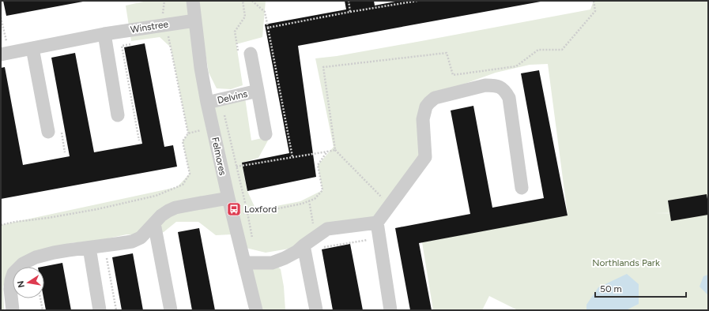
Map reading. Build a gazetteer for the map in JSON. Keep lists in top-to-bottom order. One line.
{"streets":{"street":["Winstree","Delvins","Felmores"]},"crossings":[["Winstree","Felmores"],["Delvins","Felmores"]],"parks":["Northlands Park"],"places":{"bus stop":["Loxford"]},"scale_bar":"50 m","north":"left"}
